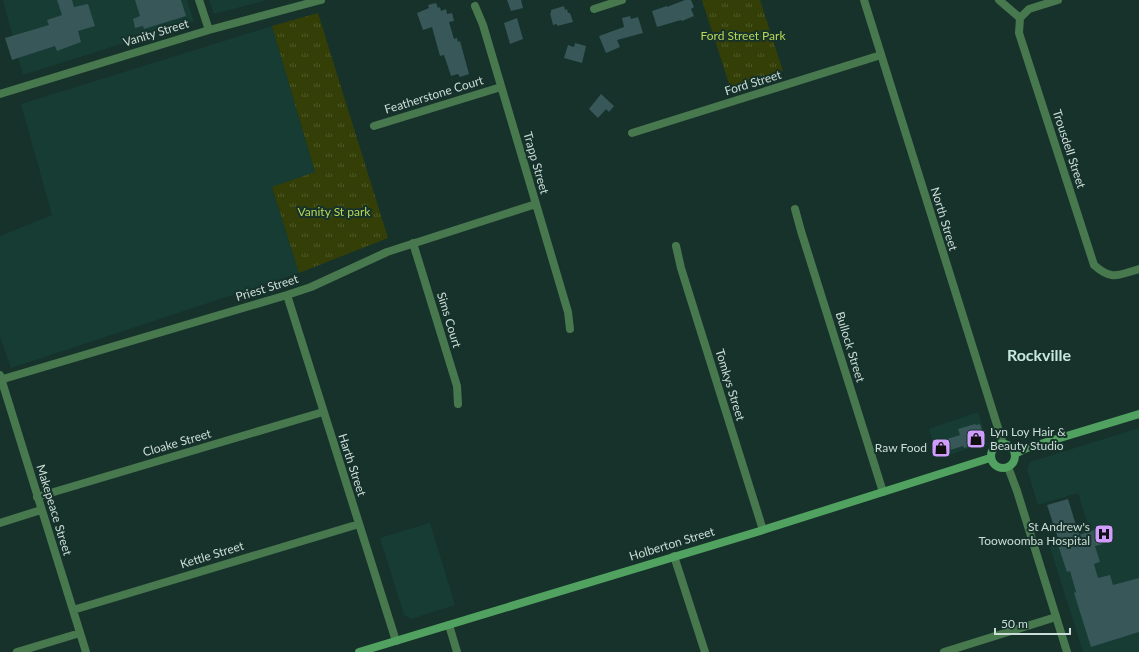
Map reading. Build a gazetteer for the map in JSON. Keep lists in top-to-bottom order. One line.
{"streets":{"main road":["Holberton Street"],"street":["Vanity Street","Ford Street","Featherstone Court","Trousdell Street","Trapp Street","North Street","Priest Street","Sims Court","Bullock Street","Tomkys Street","Cloake Street","Harth Street","Makepeace Street","Kettle Street"]},"crossings":[["Ford Street","North Street"],["Featherstone Court","Trapp Street"],["Trapp Street","Priest Street"],["North Street","Holberton Street"],["Priest Street","Sims Court"],["Priest Street","Harth Street"],["Priest Street","Makepeace Street"],["Bullock Street","Holberton Street"],["Tomkys Street","Holberton Street"],["Cloake Street","Harth Street"],["Cloake Street","Makepeace Street"],["Harth Street","Holberton Street"],["Harth Street","Kettle Street"],["Makepeace Street","Kettle Street"]],"districts":["Rockville"],"parks":["Ford Street Park","Vanity St park"],"places":{"shop":["Lyn Loy Hair & Beauty Studio","Raw Food"],"hospital":["St Andrew's Toowoomba Hospital"]},"scale_bar":"50 m"}
